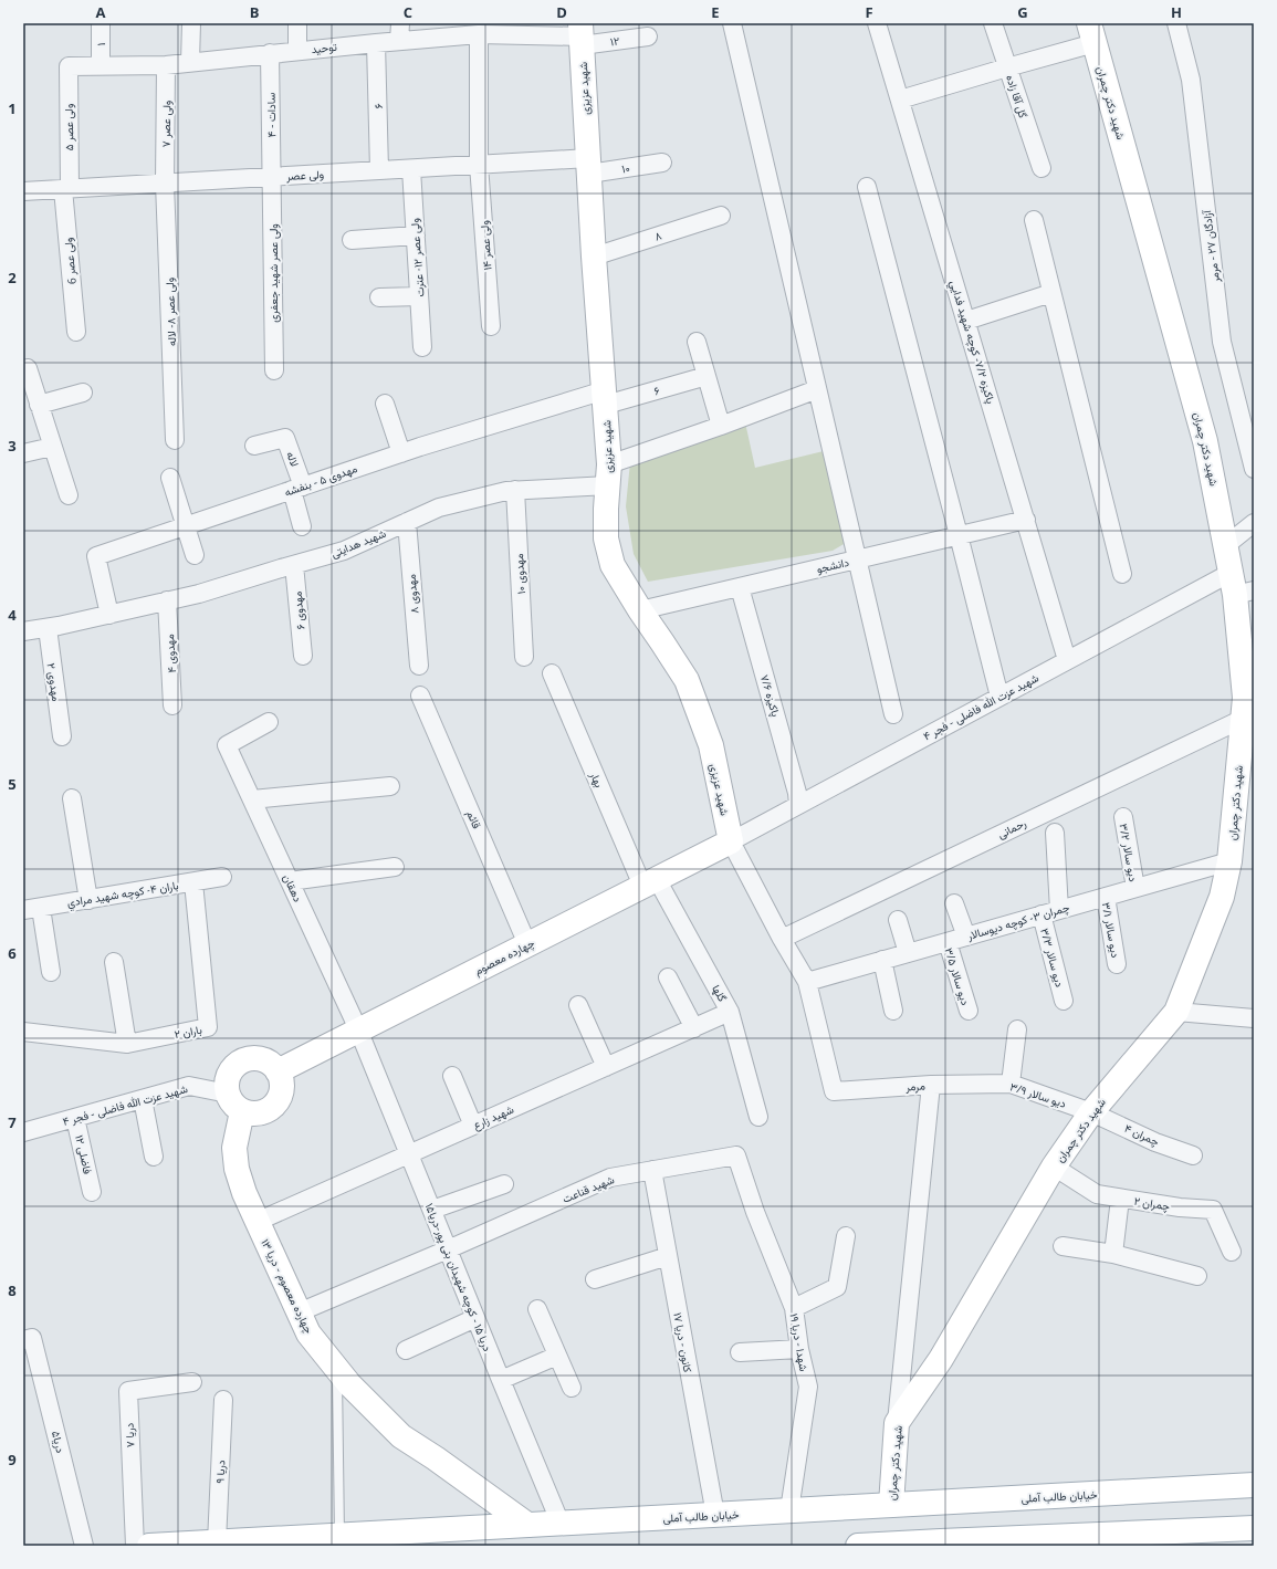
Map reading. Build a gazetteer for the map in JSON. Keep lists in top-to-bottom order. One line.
{"streets":{"street":["۱۲","۱","توحید","شهید عزیزی","گل آقا زاده","شهید دکتر چمران","۶","۴ - سادات","ولی عصر ۷","ولی عصر ۵","۱۰","ولی عصر","۸","ولی عصر ۱۴","آزادگان ۲۷ - مرمر","ولی عصر ۱۲- عترت","ولی عصر 6","ولی عصر شهید جعفری","ولی عصر ۸- لاله","پاکیزه ۷/۲- كوچه شهيد فدايي","لاله","مهدوی ۵ - بنفشه","شهید هدایتی","دانشجو","مهدوی ۱۰","مهدوی ۸","مهدوی ۶","مهدوی ۴","مهدوی ۲","پاکیزه ۷/۶","شهید عزت الله فاضلی - فجر ۴","بهار","قائم","رحمانی","دیو سالار ۳/۲","دهقان","باران ۴- كوچه شهيد مرادي","چمران ۳- كوچه ديوسالار","دیو سالار ۳/۱","چهارده معصوم","دیو سالار ۳/۳","دیو سالار ۳/۵","گلها","باران ۲","مرمر","دیو سالار ۳/۹","شهید زارع","چمران ۴","فاضلی ۱۲","شهید قناعت","چمران ۲","دریا ۱۵ - كوچه شهيدان بنی پور-دريا۱۵","چهارده معصوم - دریا ۱۳","کانون - دریا ۱۷","شهدا - دریا ۱۹","دریا ۷","دریا۵","دریا ۹","خیابان طالب آملی"]},"crossings":[["۱۲","توحید"],["۱۲","شهید عزیزی"],["۱","توحید"],["توحید","شهید عزیزی"],["توحید","۶"],["توحید","۴ - سادات"],["توحید","ولی عصر ۷"],["توحید","ولی عصر ۵"],["شهید عزیزی","۶"],["شهید عزیزی","۱۰"],["شهید عزیزی","ولی عصر"],["شهید عزیزی","۸"],["شهید عزیزی","مهدوی ۵ - بنفشه"],["شهید عزیزی","شهید هدایتی"],["شهید عزیزی","دانشجو"],["شهید عزیزی","شهید عزت الله فاضلی - فجر ۴"],["شهید عزیزی","چهارده معصوم"],["شهید عزیزی","مرمر"],["شهید دکتر چمران","شهید عزت الله فاضلی - فجر ۴"],["شهید دکتر چمران","رحمانی"],["شهید دکتر چمران","چمران ۳- كوچه ديوسالار"],["شهید دکتر چمران","مرمر"],["شهید دکتر چمران","دیو سالار ۳/۹"],["شهید دکتر چمران","چمران ۴"],["شهید دکتر چمران","چمران ۲"],["شهید دکتر چمران","خیابان طالب آملی"],["۶","ولی عصر"],["۶","مهدوی ۵ - بنفشه"],["۴ - سادات","ولی عصر"],["۴ - سادات","ولی عصر شهید جعفری"],["ولی عصر ۷","ولی عصر"],["ولی عصر ۷","ولی عصر ۸- لاله"],["ولی عصر ۵","ولی عصر"],["ولی عصر ۵","ولی عصر 6"],["۱۰","ولی عصر"],["ولی عصر","ولی عصر ۱۴"],["ولی عصر","ولی عصر ۱۲- عترت"],["ولی عصر","ولی عصر 6"],["ولی عصر","ولی عصر شهید جعفری"],["ولی عصر","ولی عصر ۸- لاله"],["پاکیزه ۷/۲- كوچه شهيد فدايي","دانشجو"],["پاکیزه ۷/۲- كوچه شهيد فدايي","شهید عزت الله فاضلی - فجر ۴"],["لاله","مهدوی ۵ - بنفشه"],["مهدوی ۵ - بنفشه","شهید هدایتی"],["شهید هدایتی","مهدوی ۱۰"],["شهید هدایتی","مهدوی ۸"],["شهید هدایتی","مهدوی ۶"],["شهید هدایتی","مهدوی ۴"],["شهید هدایتی","مهدوی ۲"],["دانشجو","پاکیزه ۷/۶"],["پاکیزه ۷/۶","شهید عزت الله فاضلی - فجر ۴"],["شهید عزت الله فاضلی - فجر ۴","چهارده معصوم"],["شهید عزت الله فاضلی - فجر ۴","مرمر"],["شهید عزت الله فاضلی - فجر ۴","فاضلی ۱۲"],["شهید عزت الله فاضلی - فجر ۴","چهارده معصوم - دریا ۱۳"],["بهار","چهارده معصوم"],["بهار","گلها"],["قائم","چهارده معصوم"],["رحمانی","مرمر"],["دیو سالار ۳/۲","چمران ۳- كوچه ديوسالار"],["دهقان","چهارده معصوم"],["دهقان","دریا ۱۵ - كوچه شهيدان بنی پور-دريا۱۵"],["باران ۴- كوچه شهيد مرادي","باران ۲"],["چمران ۳- كوچه ديوسالار","دیو سالار ۳/۱"],["چمران ۳- كوچه ديوسالار","دیو سالار ۳/۳"],["چمران ۳- كوچه ديوسالار","دیو سالار ۳/۵"],["چمران ۳- كوچه ديوسالار","مرمر"],["چهارده معصوم","گلها"],["چهارده معصوم","مرمر"],["چهارده معصوم","دریا ۱۵ - كوچه شهيدان بنی پور-دريا۱۵"],["چهارده معصوم","چهارده معصوم - دریا ۱۳"],["گلها","شهید زارع"],["مرمر","دیو سالار ۳/۹"],["دیو سالار ۳/۹","چمران ۴"],["شهید زارع","دریا ۱۵ - كوچه شهيدان بنی پور-دريا۱۵"],["شهید زارع","چهارده معصوم - دریا ۱۳"],["شهید قناعت","دریا ۱۵ - كوچه شهيدان بنی پور-دريا۱۵"],["شهید قناعت","چهارده معصوم - دریا ۱۳"],["شهید قناعت","کانون - دریا ۱۷"],["شهید قناعت","شهدا - دریا ۱۹"],["دریا ۱۵ - كوچه شهيدان بنی پور-دريا۱۵","خیابان طالب آملی"],["چهارده معصوم - دریا ۱۳","خیابان طالب آملی"],["کانون - دریا ۱۷","خیابان طالب آملی"],["شهدا - دریا ۱۹","خیابان طالب آملی"],["دریا ۹","خیابان طالب آملی"]],"grid":{"columns":["A","B","C","D","E","F","G","H"],"rows":["1","2","3","4","5","6","7","8","9"]}}
